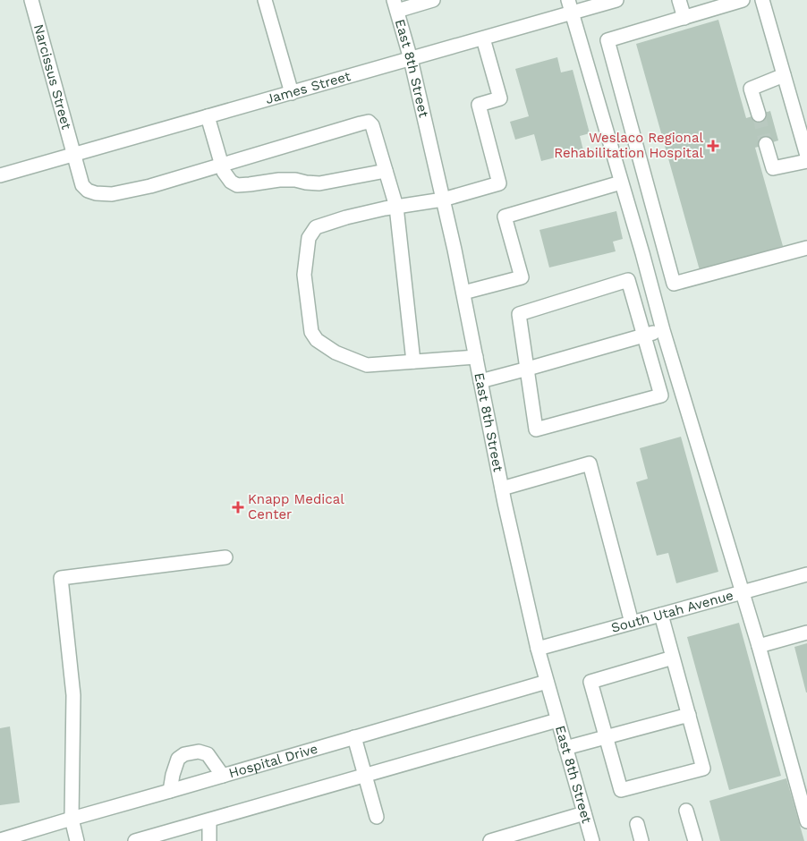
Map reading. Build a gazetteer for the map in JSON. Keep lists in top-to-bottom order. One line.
{"streets":{"street":["East 8th Street","Narcissus Street","James Street","South Utah Avenue","Hospital Drive"]},"crossings":[["East 8th Street","James Street"],["East 8th Street","South Utah Avenue"],["East 8th Street","Hospital Drive"],["Narcissus Street","James Street"]],"places":{"health":["Weslaco Regional Rehabilitation Hospital","Knapp Medical Center"]}}
